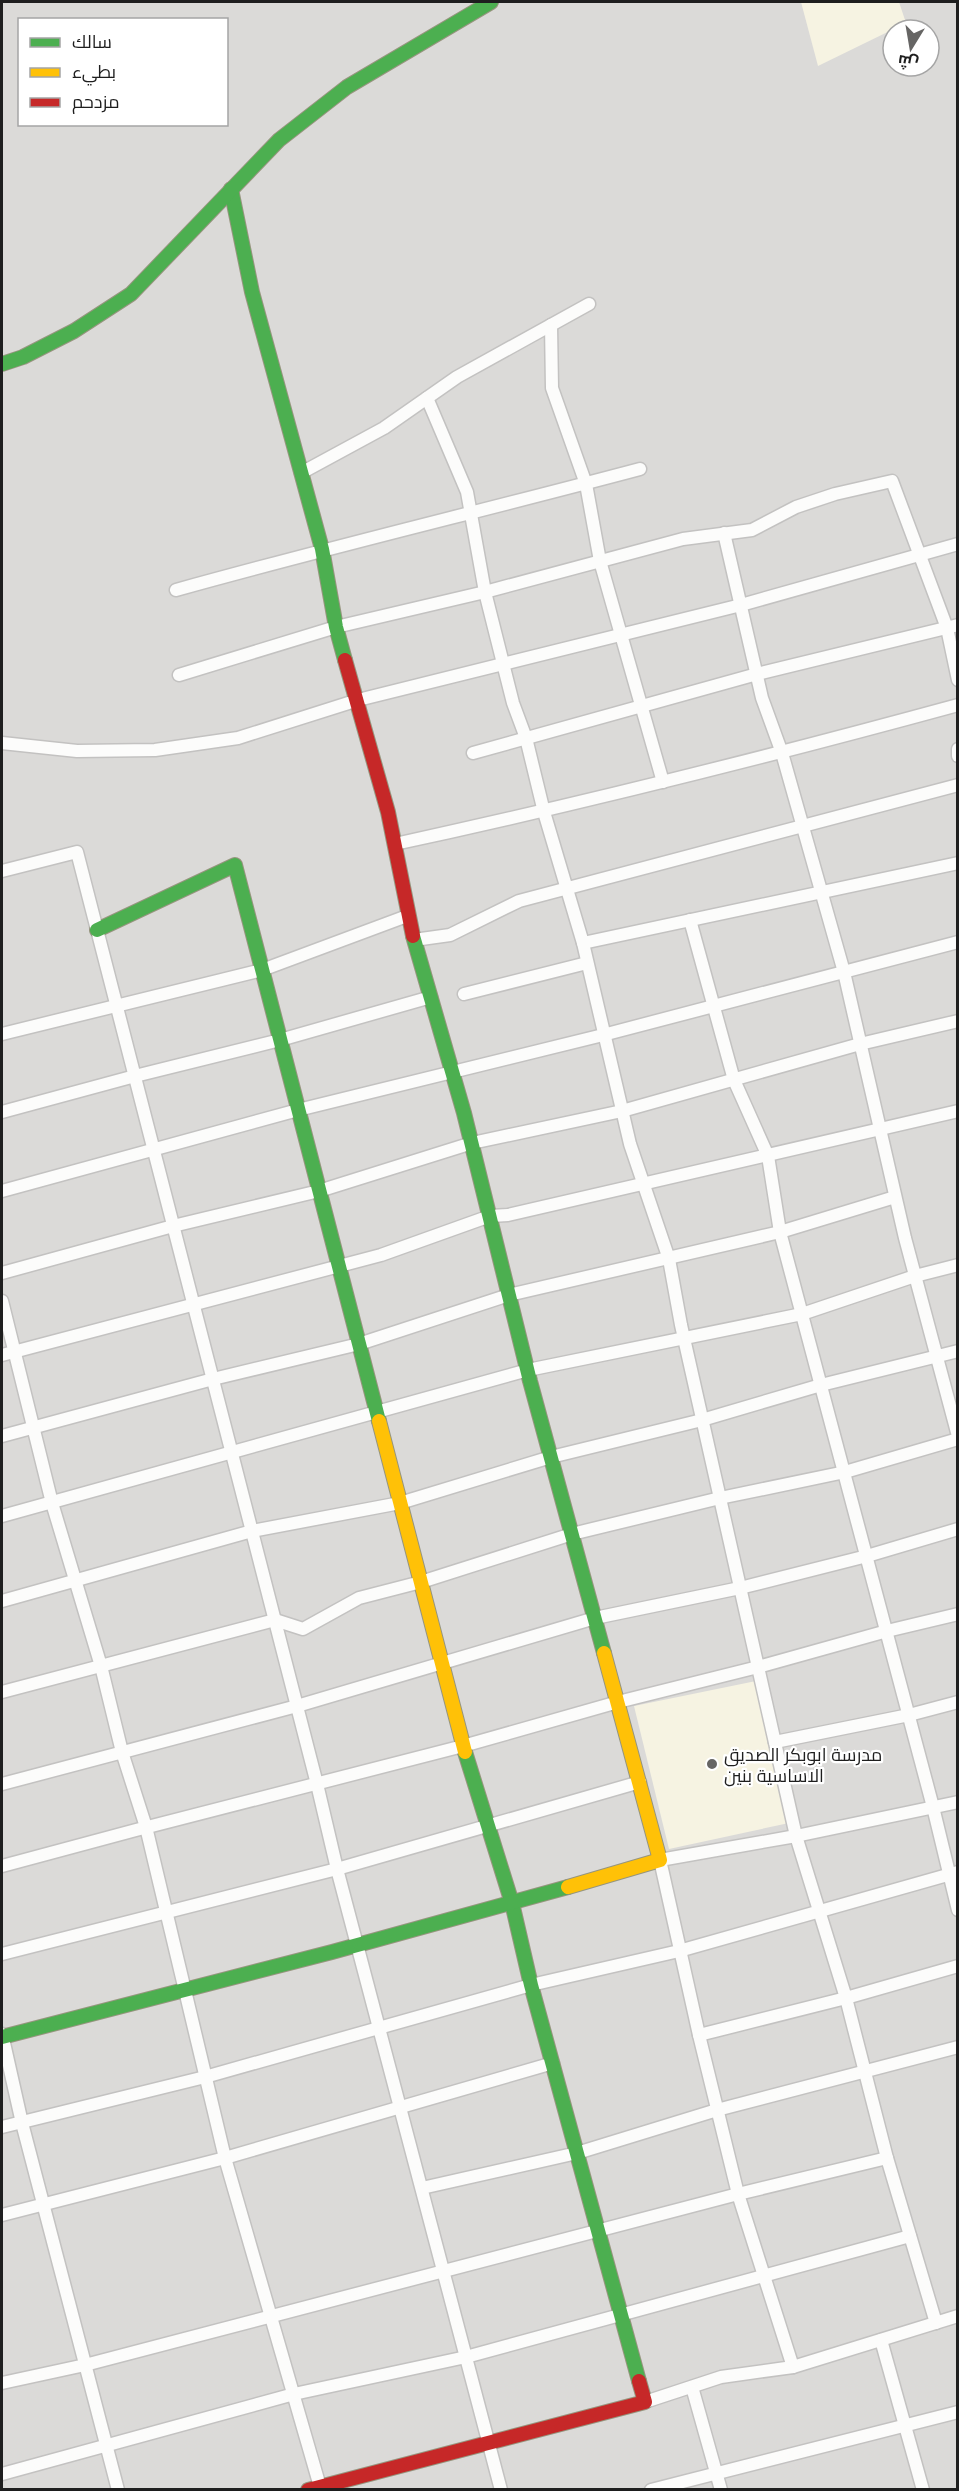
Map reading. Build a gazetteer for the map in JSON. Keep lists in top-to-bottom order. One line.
{"places":["مدرسة ابوبكر الصديق الاساسية بنين"],"legend":["سالك","بطيء","مزدحم"],"north":"bottom"}
